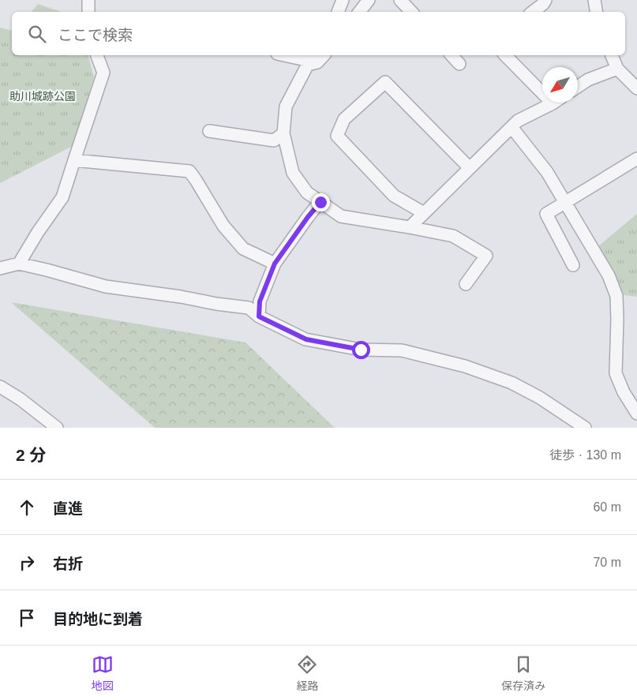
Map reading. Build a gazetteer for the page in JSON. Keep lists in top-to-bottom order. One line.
{"parks":["助川城跡公園"],"north":"bottom left","page":{"search":"ここで検索","heading":["2 分","徒歩 · 130 m"],"list":[["直進","60 m"],["右折","70 m"],"目的地に到着"],"nav":["地図","経路","保存済み"]}}
